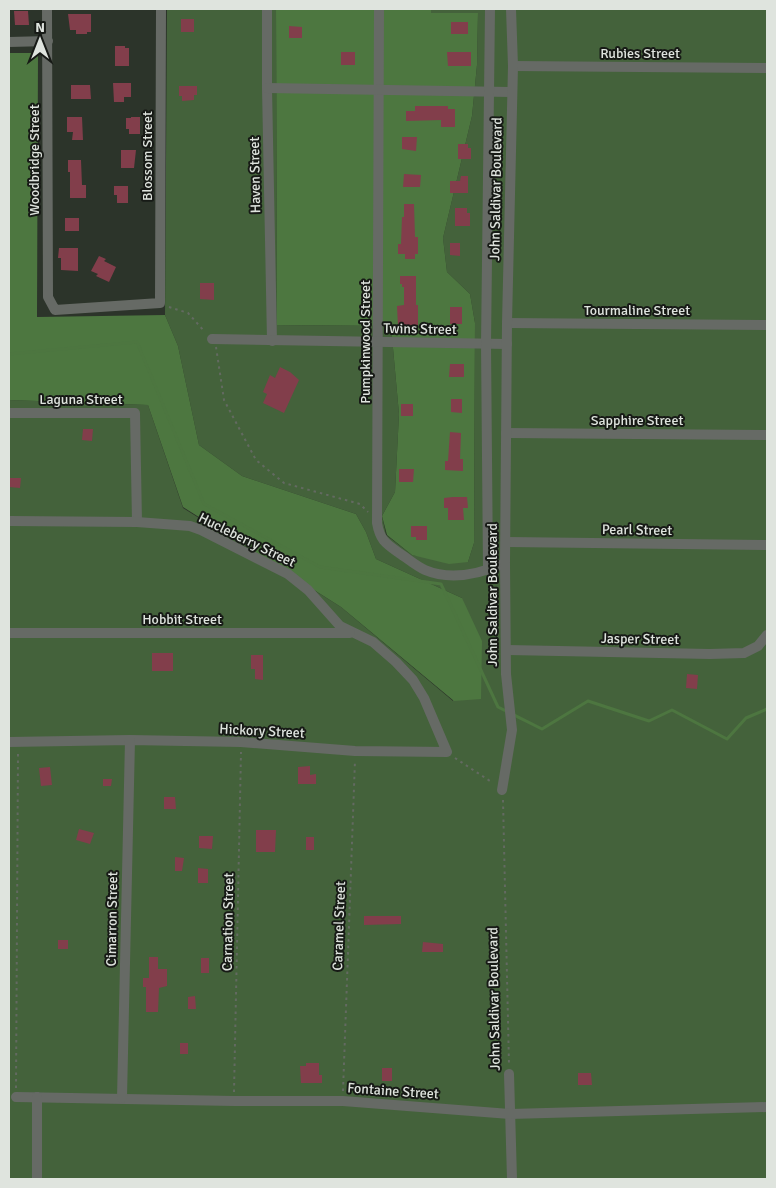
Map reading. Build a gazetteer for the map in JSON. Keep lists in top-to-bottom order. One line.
{"streets":{"street":["Rubies Street","Blossom Street","Woodbridge Street","Haven Street","John Saldivar Boulevard","Tourmaline Street","Twins Street","Pumpkinwood Street","Laguna Street","Sapphire Street","Pearl Street","Hucleberry Street","Hobbit Street","Jasper Street","Hickory Street","Cimarron Street","Fontaine Street"],"path":["Carnation Street","Caramel Street"]},"crossings":[["Rubies Street","John Saldivar Boulevard"],["Blossom Street","Woodbridge Street"],["Haven Street","Twins Street"],["John Saldivar Boulevard","Tourmaline Street"],["John Saldivar Boulevard","Twins Street"],["John Saldivar Boulevard","Pumpkinwood Street"],["John Saldivar Boulevard","Sapphire Street"],["John Saldivar Boulevard","Pearl Street"],["John Saldivar Boulevard","Jasper Street"],["John Saldivar Boulevard","Fontaine Street"],["Twins Street","Pumpkinwood Street"],["Laguna Street","Hucleberry Street"],["Hucleberry Street","Hobbit Street"],["Hucleberry Street","Hickory Street"],["Hickory Street","Cimarron Street"],["Hickory Street","Carnation Street"],["Hickory Street","Caramel Street"],["Cimarron Street","Fontaine Street"],["Carnation Street","Fontaine Street"],["Caramel Street","Fontaine Street"]],"north":"top"}
